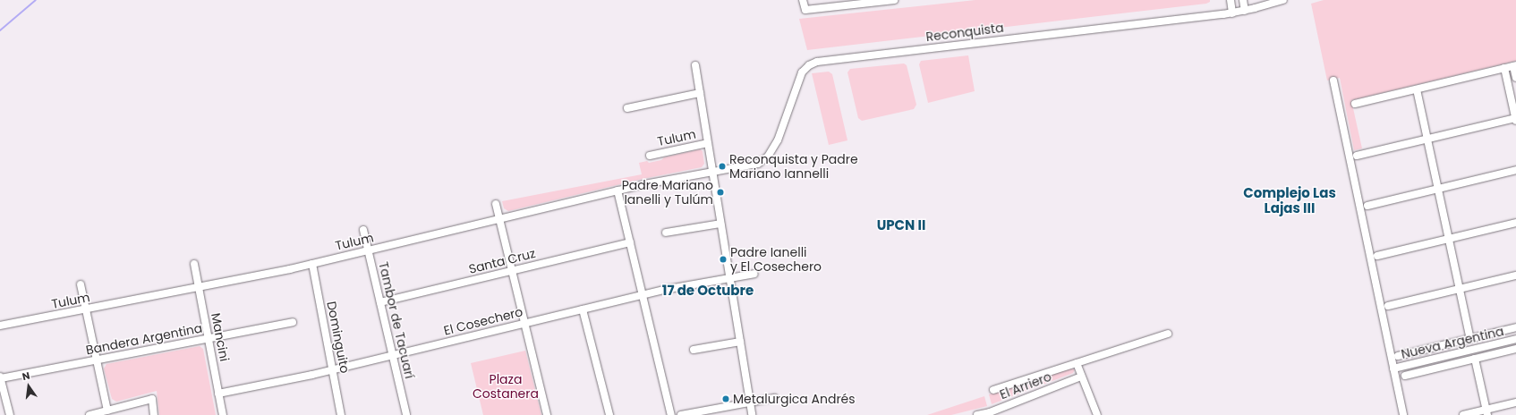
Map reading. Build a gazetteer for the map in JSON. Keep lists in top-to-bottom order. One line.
{"streets":{"street":["Reconquista","Tulum","Santa Cruz","Tambor de Tacuarí","El Cosechero","Mancini","Dominguito","Bandera Argentina","Nueva Argentina","El Arriero"]},"crossings":[["Reconquista","Tulum"],["Tulum","Tambor de Tacuarí"],["Tulum","Mancini"],["Tulum","Dominguito"],["Santa Cruz","Tambor de Tacuarí"],["Tambor de Tacuarí","El Cosechero"],["El Cosechero","Mancini"],["El Cosechero","Dominguito"],["Mancini","Bandera Argentina"]],"districts":["Complejo Las Lajas III","UPCN II","17 de Octubre"],"parks":["Plaza Costanera"],"places":["Reconquista y Padre Mariano Iannelli","Padre Mariano Ianelli y Tulúm","Padre Ianelli y El Cosechero","Metalurgica Andrés"],"north":"top"}
